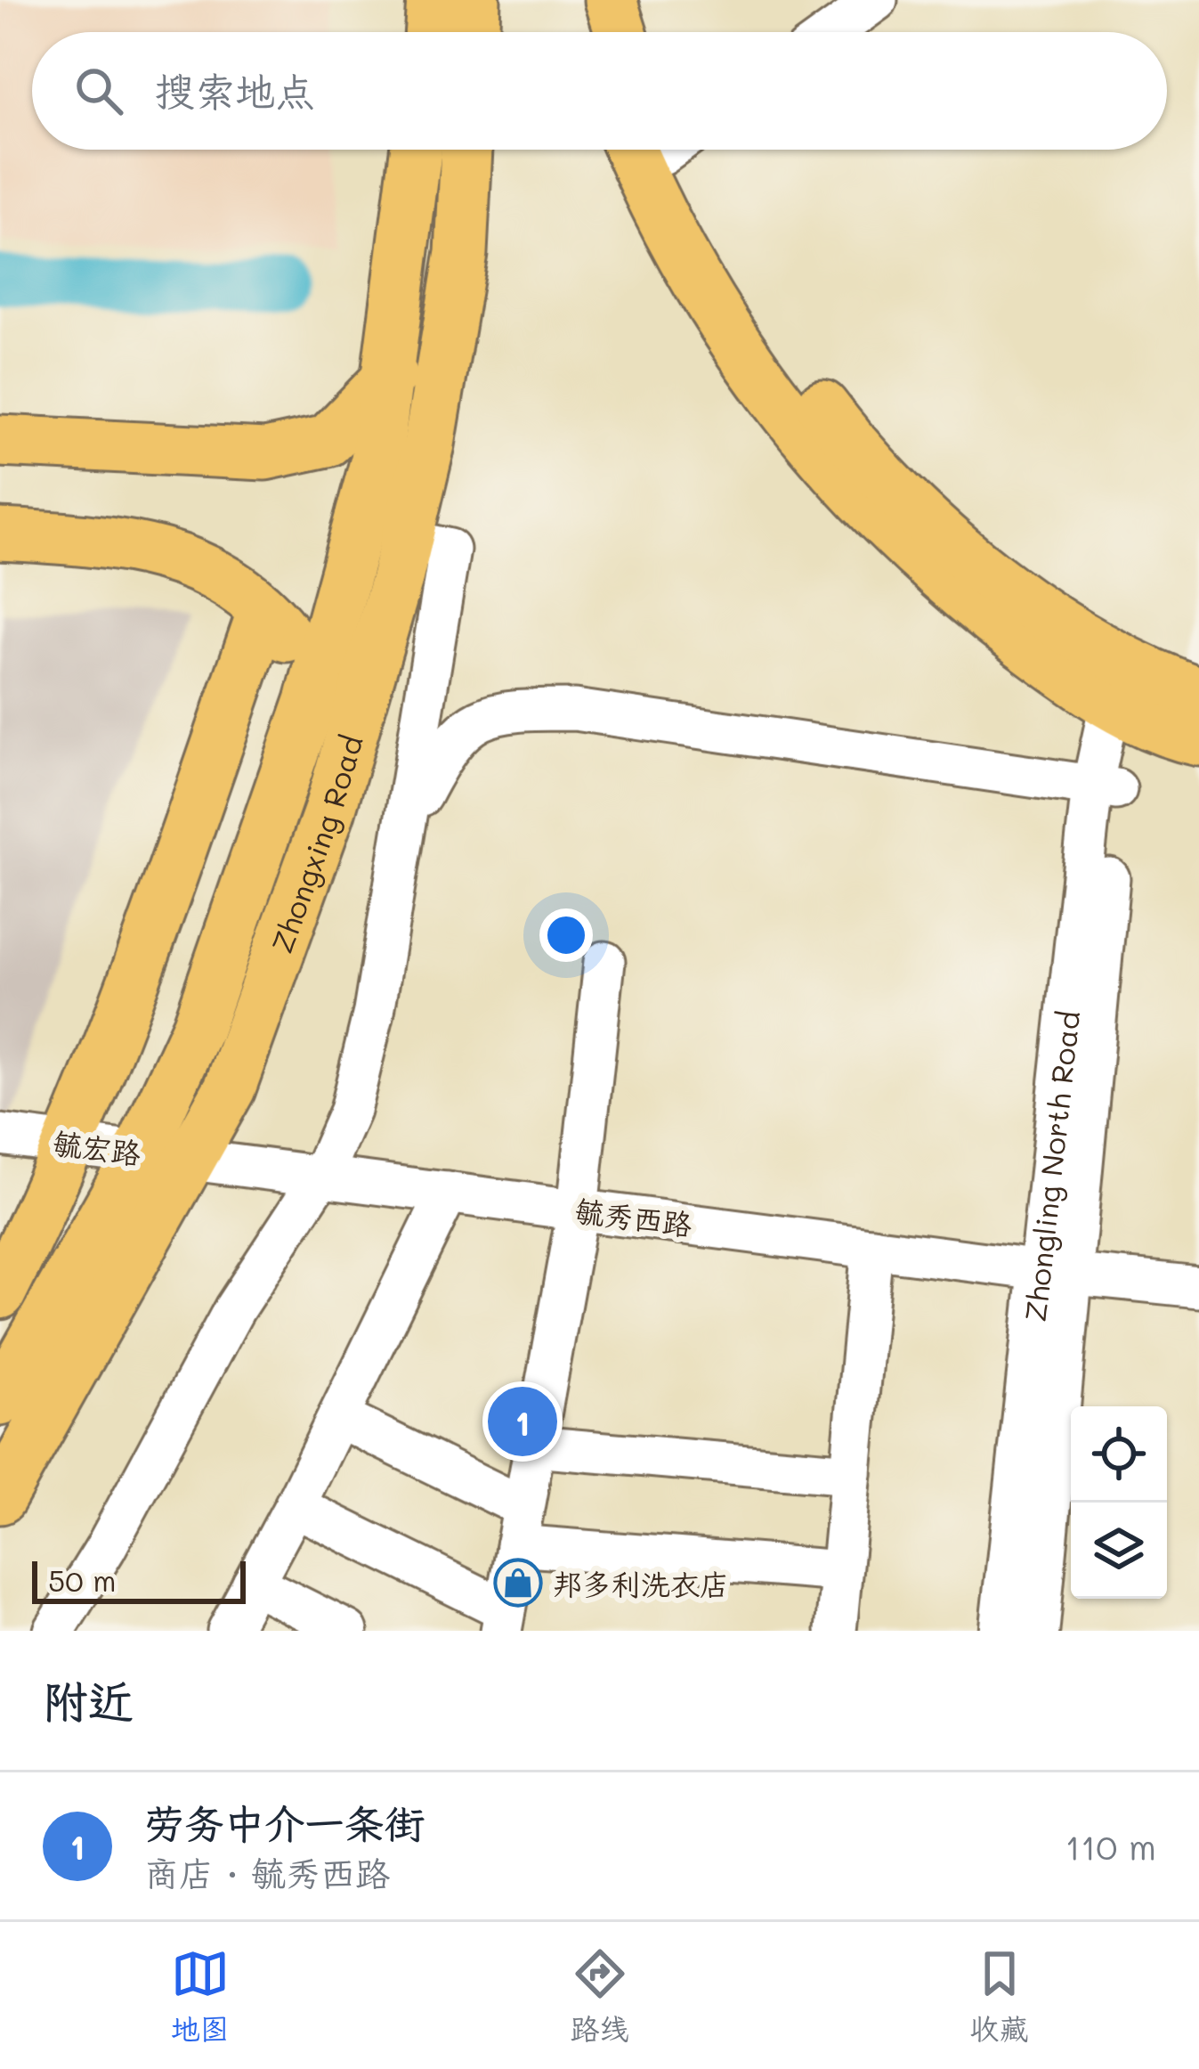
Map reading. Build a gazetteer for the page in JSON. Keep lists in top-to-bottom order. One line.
{"streets":{"main road":["Zhongxing Road"],"street":["毓宏路","Zhongling North Road","毓秀西路"]},"crossings":[["Zhongxing Road","毓宏路"],["Zhongxing Road","毓秀西路"],["毓宏路","毓秀西路"],["Zhongling North Road","毓秀西路"]],"places":{"shop":["邦多利洗衣店"]},"scale_bar":"50 m","page":{"search":"搜索地点","pins":"1","scale":"50 m","heading":"附近","list":[{"mark":"1","name":"劳务中介一条街","note":"商店 · 毓秀西路","value":"110 m"}],"nav":["地图","路线","收藏"]}}
